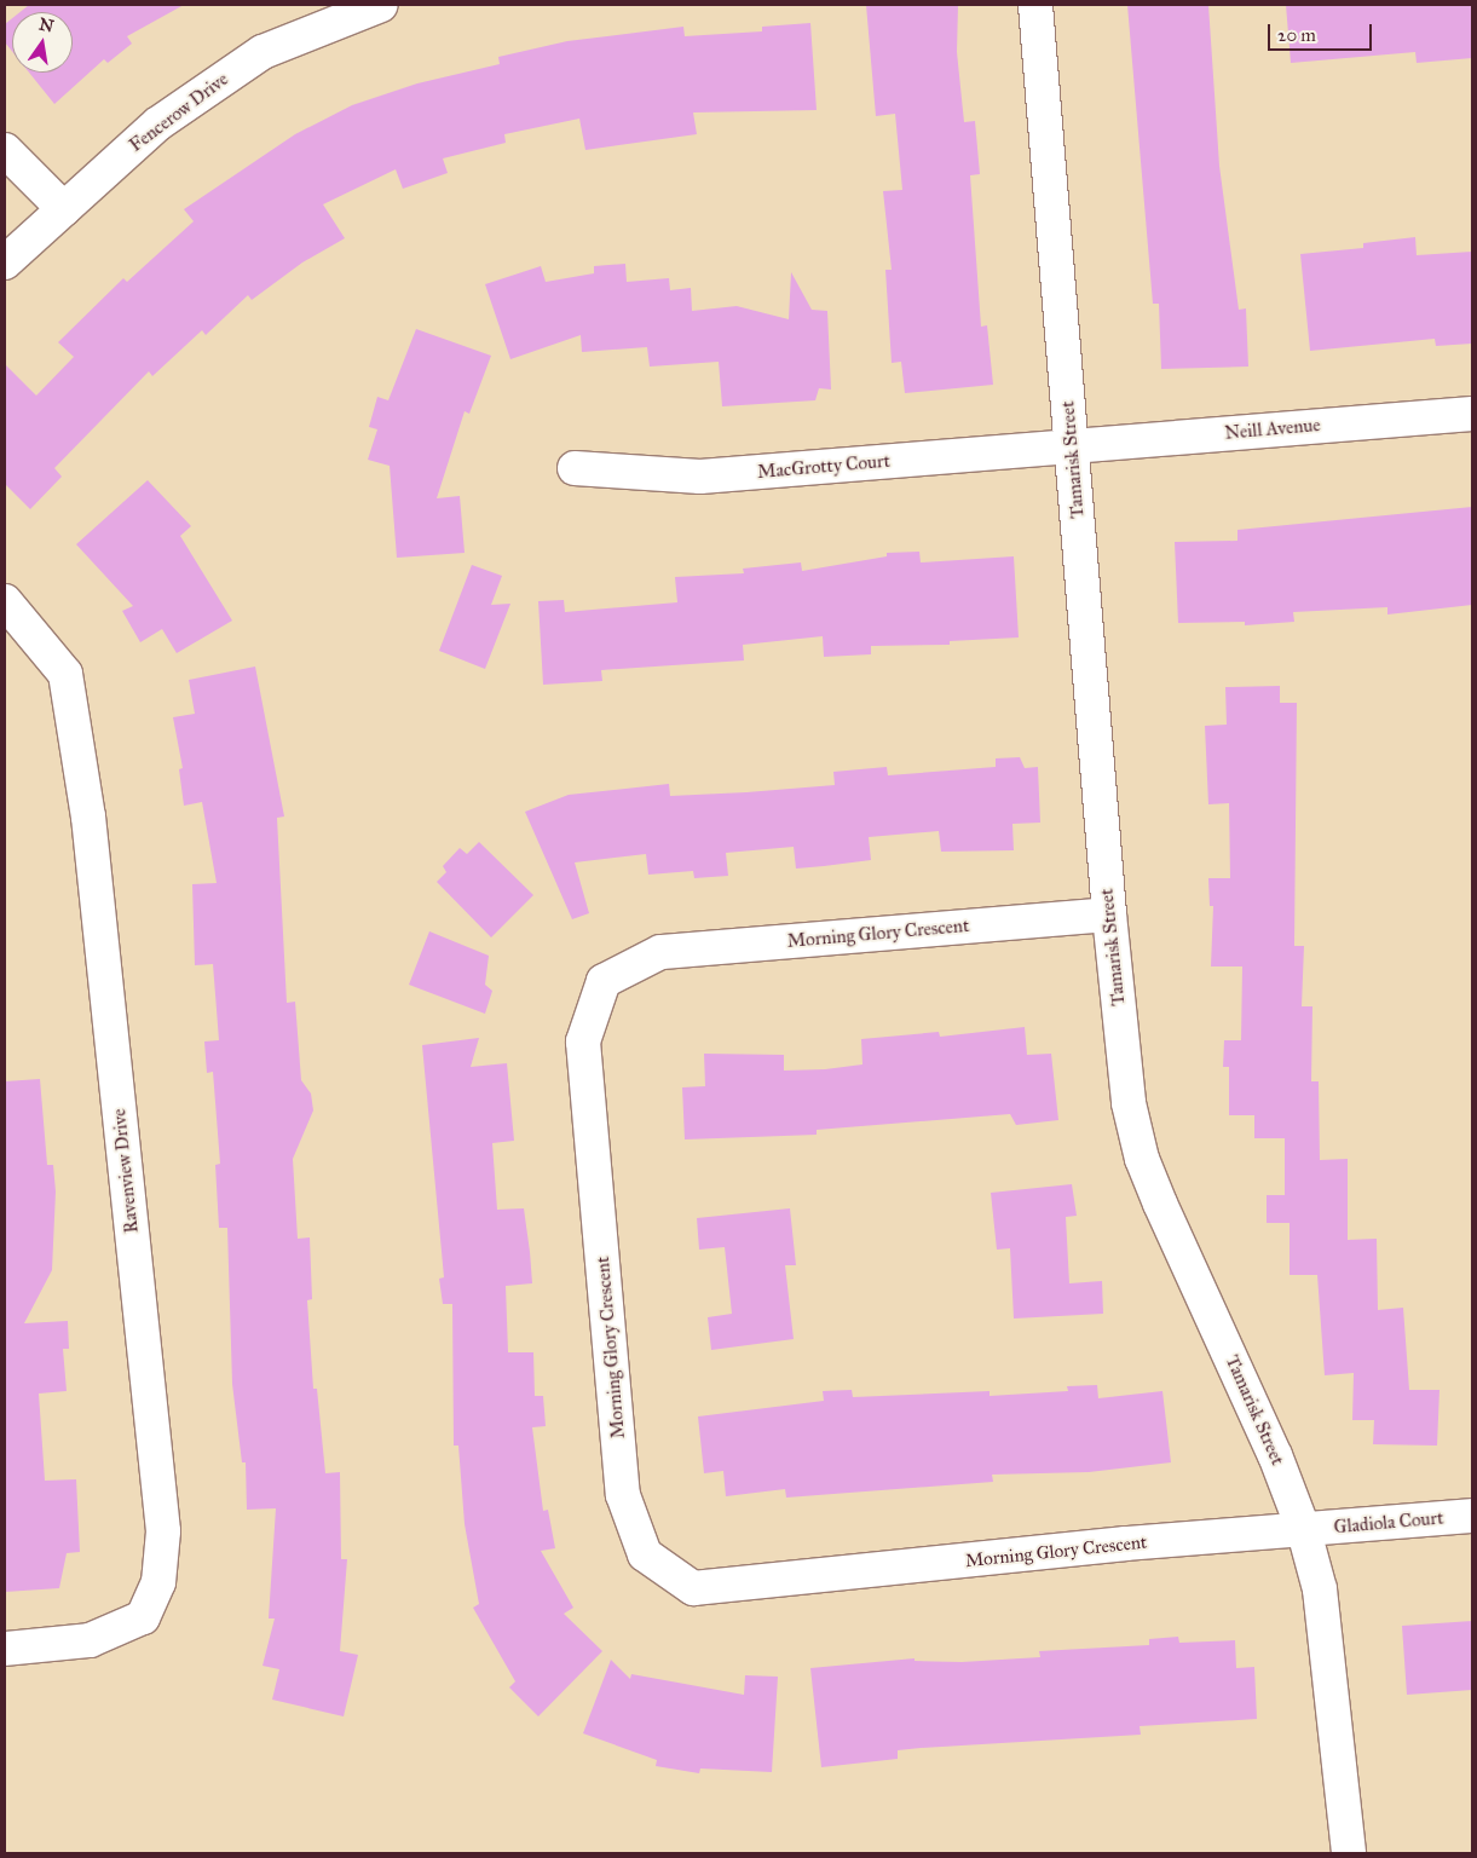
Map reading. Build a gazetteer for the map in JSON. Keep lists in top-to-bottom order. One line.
{"streets":{"street":["Fencerow Drive","Neill Avenue","Tamarisk Street","MacGrotty Court","Morning Glory Crescent","Ravenview Drive","Gladiola Court"]},"crossings":[["Neill Avenue","Tamarisk Street"],["Neill Avenue","MacGrotty Court"],["Tamarisk Street","MacGrotty Court"],["Tamarisk Street","Morning Glory Crescent"],["Tamarisk Street","Gladiola Court"],["Morning Glory Crescent","Gladiola Court"]],"scale_bar":"20 m","north":"top"}
